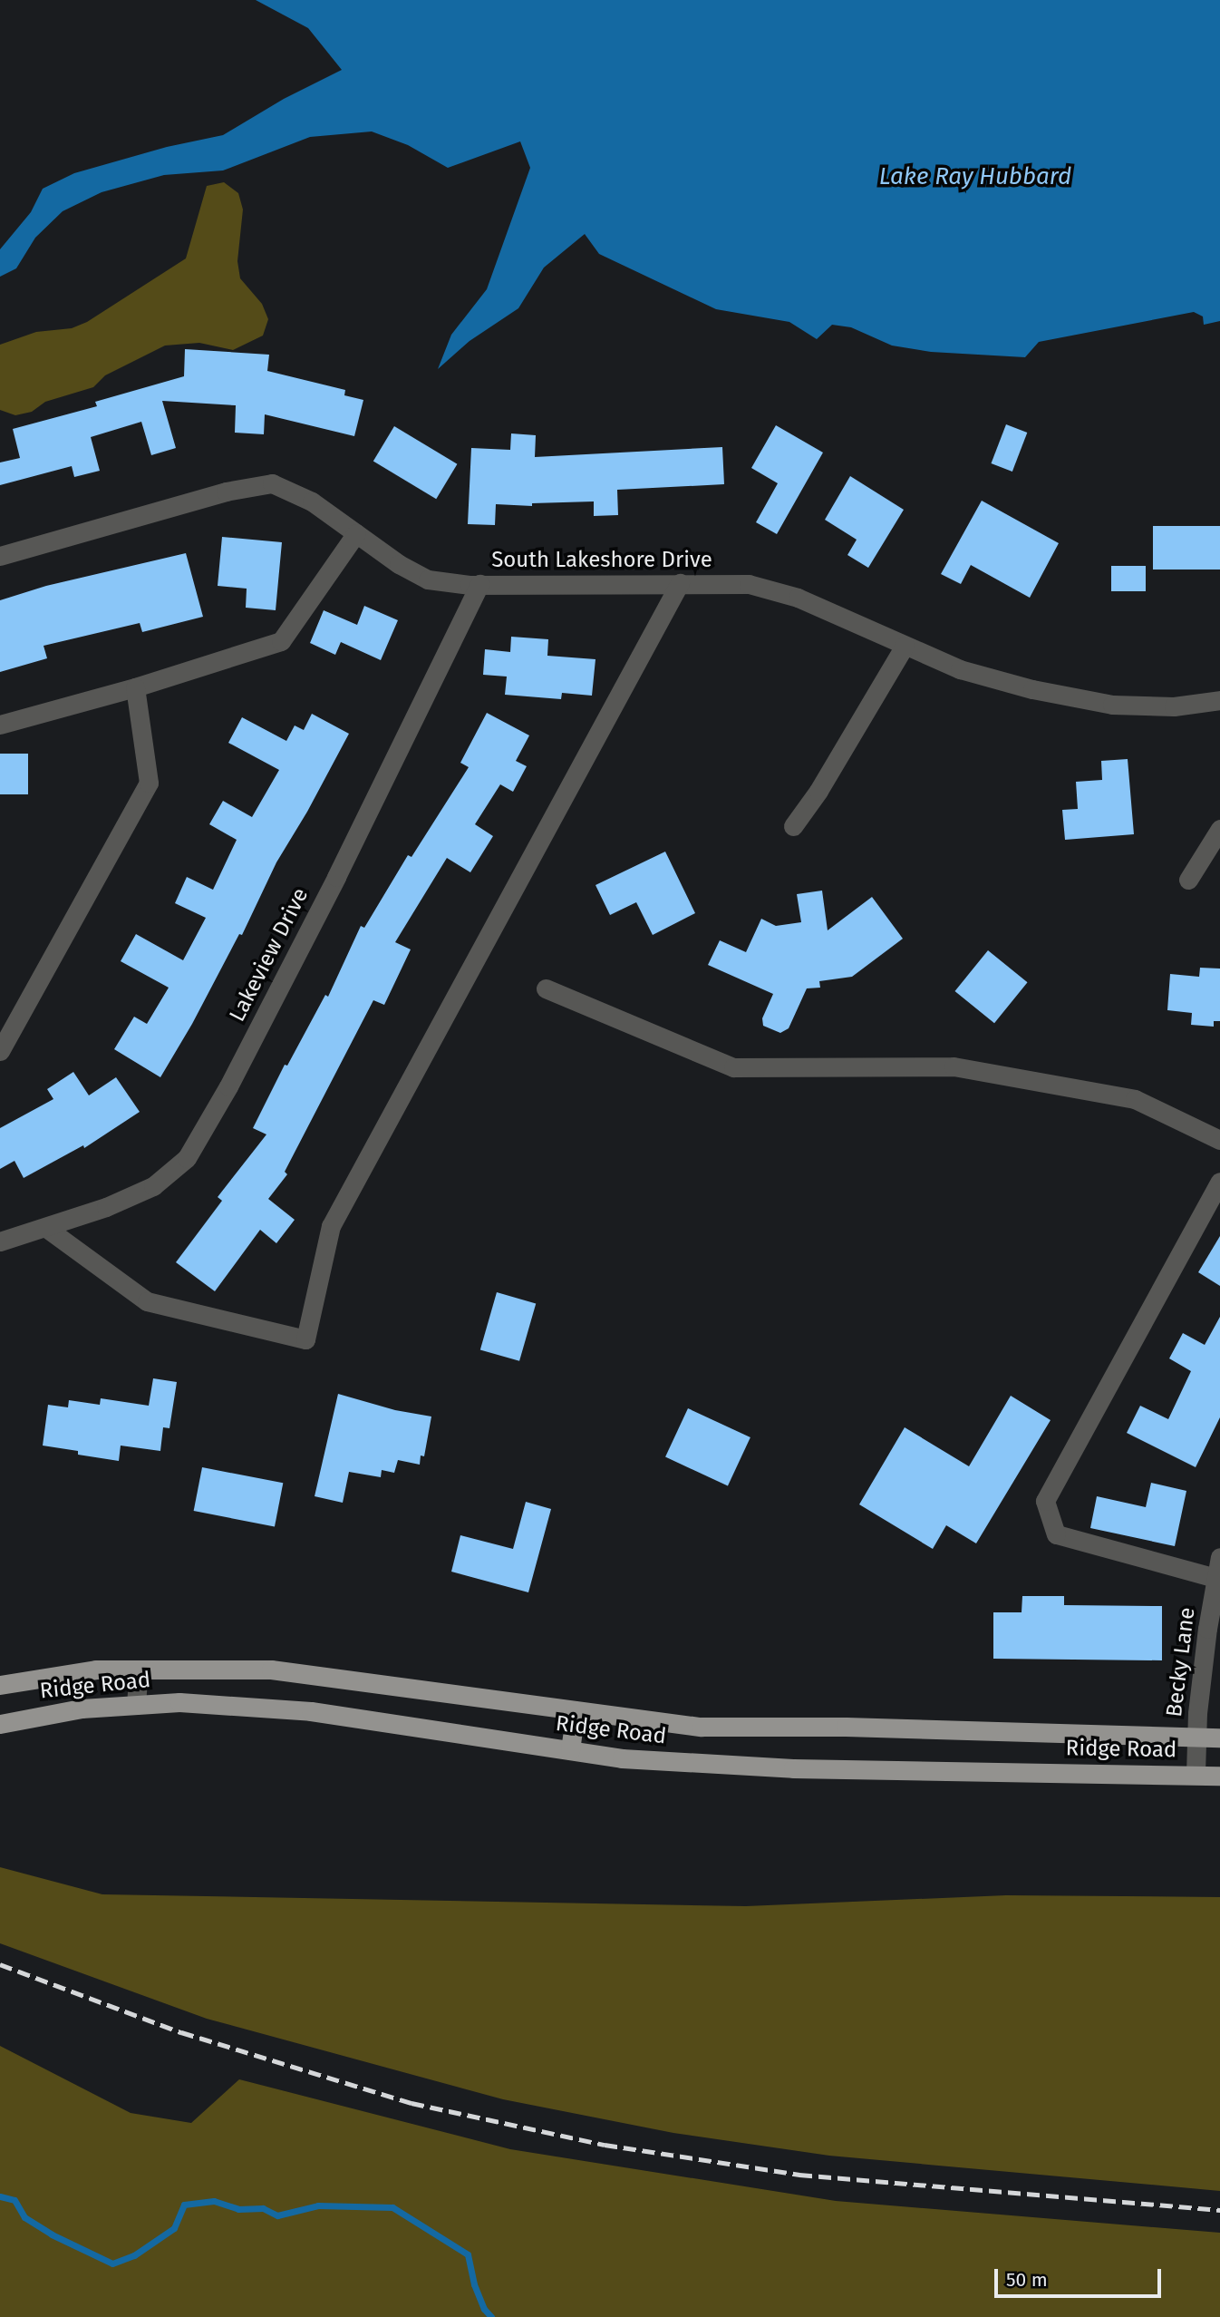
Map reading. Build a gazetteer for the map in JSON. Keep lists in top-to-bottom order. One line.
{"streets":{"main road":["Ridge Road"],"street":["South Lakeshore Drive","Lakeview Drive","Becky Lane"]},"crossings":[["South Lakeshore Drive","Lakeview Drive"],["Becky Lane","Ridge Road"]],"water":["Lake Ray Hubbard"],"scale_bar":"50 m"}
